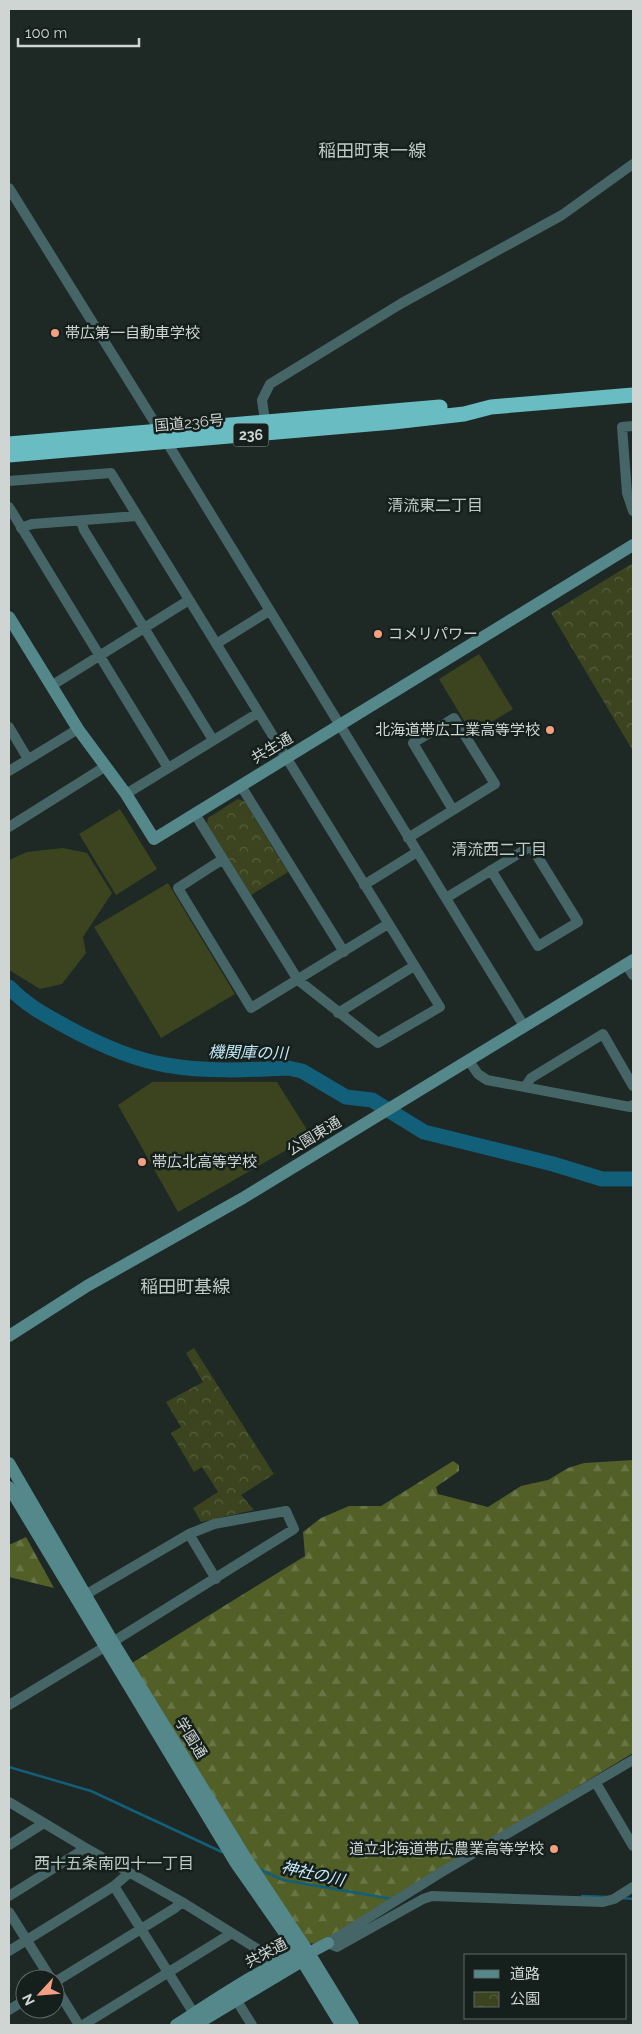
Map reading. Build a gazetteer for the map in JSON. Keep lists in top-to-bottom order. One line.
{"streets":{"highway":["国道236号","236"],"street":["共生通","公園東通","学園通","共栄通"]},"crossings":[["学園通","共栄通"]],"districts":["稲田町東一線","清流東二丁目","清流西二丁目","稲田町基線","西十五条南四十一丁目"],"water":["機関庫の川","神社の川"],"places":["帯広第一自動車学校","コメリパワー","北海道帯広工業高等学校","帯広北高等学校","道立北海道帯広農業高等学校"],"legend":["道路","公園"],"scale_bar":"100 m","north":"bottom left"}
